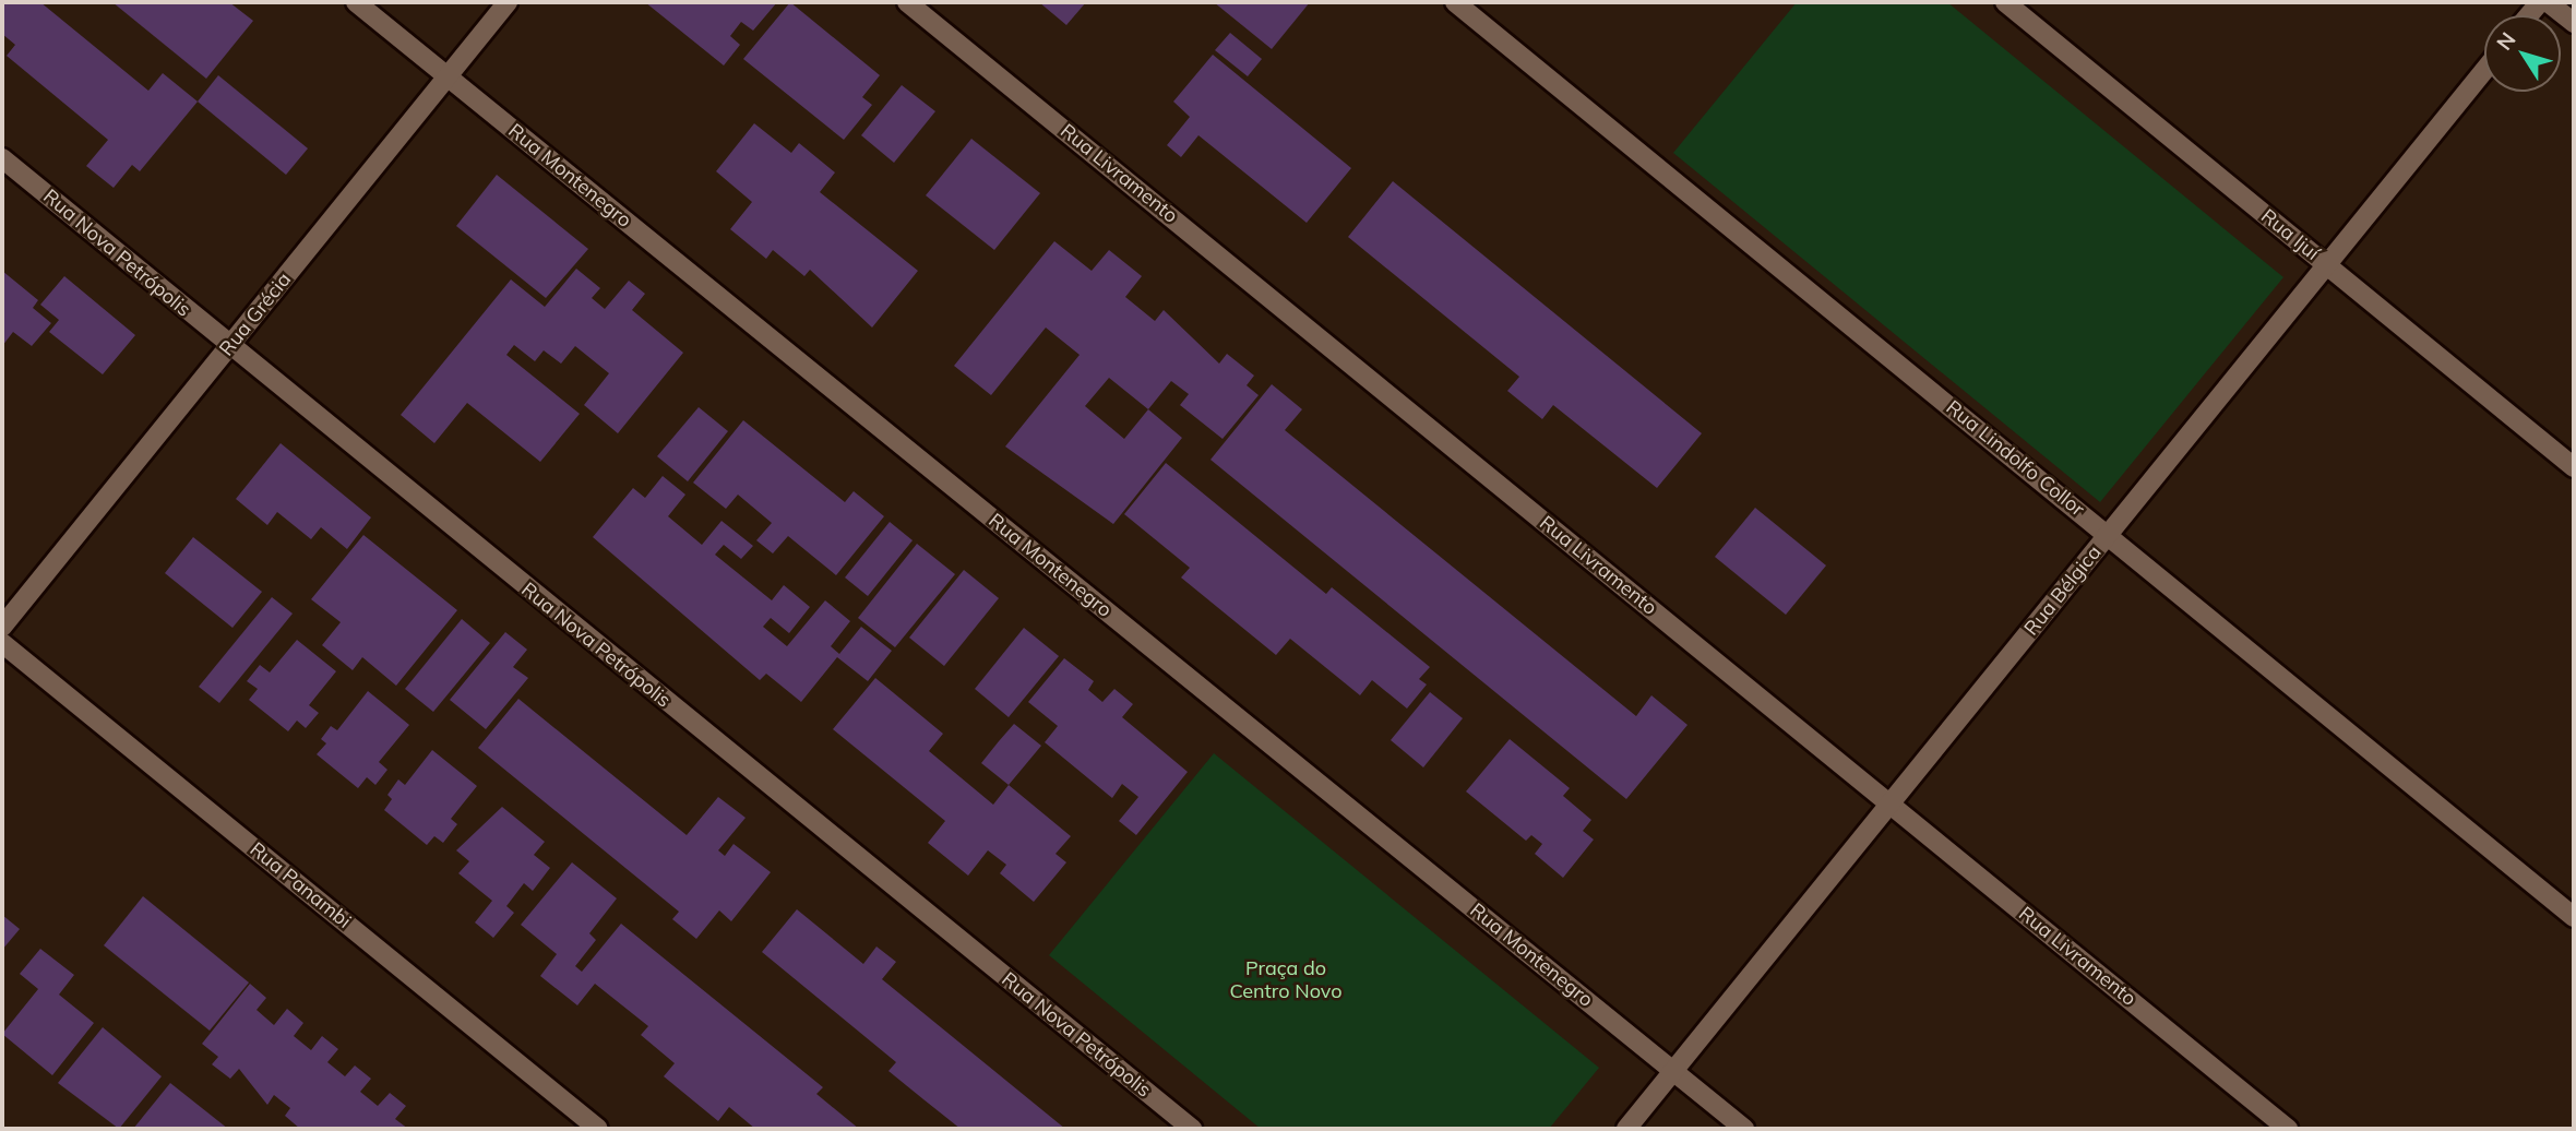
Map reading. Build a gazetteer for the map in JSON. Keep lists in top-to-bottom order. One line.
{"streets":{"street":["Rua Livramento","Rua Montenegro","Rua Ijuí","Rua Nova Petrópolis","Rua Grécia","Rua Lindolfo Collor","Rua Bélgica","Rua Panambi"]},"crossings":[["Rua Livramento","Rua Bélgica"],["Rua Montenegro","Rua Grécia"],["Rua Montenegro","Rua Bélgica"],["Rua Ijuí","Rua Bélgica"],["Rua Nova Petrópolis","Rua Grécia"],["Rua Lindolfo Collor","Rua Bélgica"]],"parks":["Praça do Centro Novo"],"north":"top left"}
